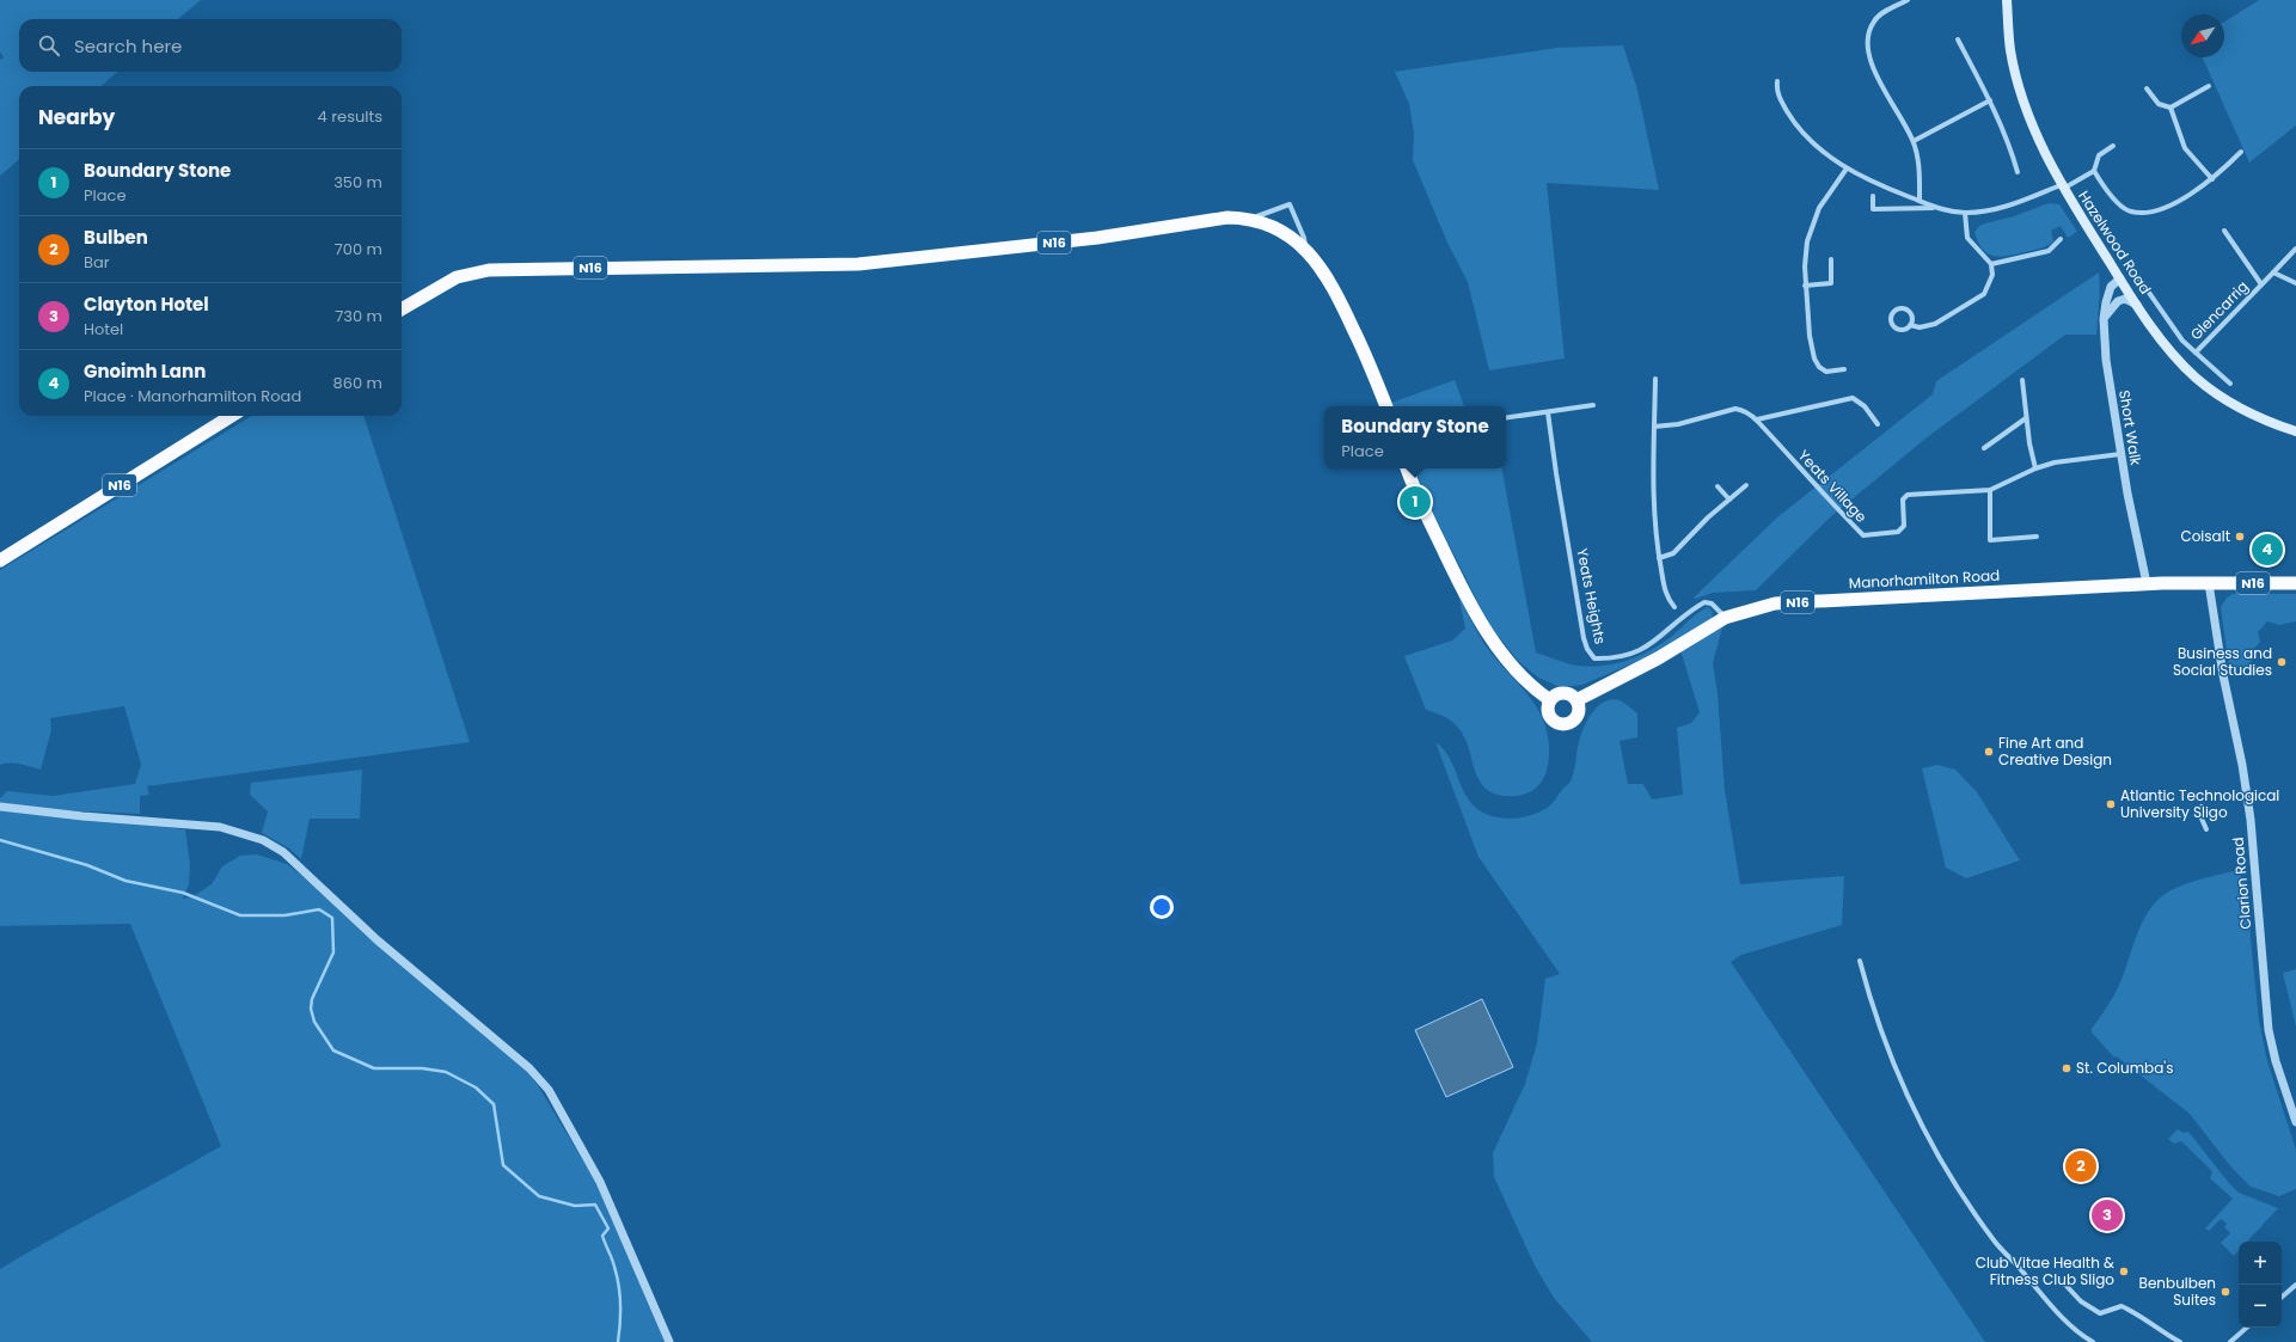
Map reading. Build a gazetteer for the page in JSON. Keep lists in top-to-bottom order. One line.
{"streets":{"highway":["N16","Manorhamilton Road"],"main road":["Hazelwood Road"],"street":["Glencarrig","Short Walk","Yeats Village","Yeats Heights","Clarion Road"]},"crossings":[["Hazelwood Road","Short Walk"],["Short Walk","Yeats Village"],["Short Walk","Manorhamilton Road"],["Manorhamilton Road","Yeats Heights"],["Manorhamilton Road","Clarion Road"]],"places":["Coisalt","Business and Social Studies","Fine Art and Creative Design","Atlantic Technological University Sligo","St. Columba's","Club Vitae Health & Fitness Club Sligo","Benbulben Suites"],"north":"bottom left","page":{"search":"Search here","heading":["Nearby","4 results"],"list":[{"mark":"1","name":"Boundary Stone","note":"Place","value":"350 m"},{"mark":"2","name":"Bulben","note":"Bar","value":"700 m"},{"mark":"3","name":"Clayton Hotel","note":"Hotel","value":"730 m"},{"mark":"4","name":"Gnoimh Lann","note":"Place · Manorhamilton Road","value":"860 m"}],"popup":["Boundary Stone","Place"],"pins":["1","4","2","3"],"map_buttons":["+","−"]}}
